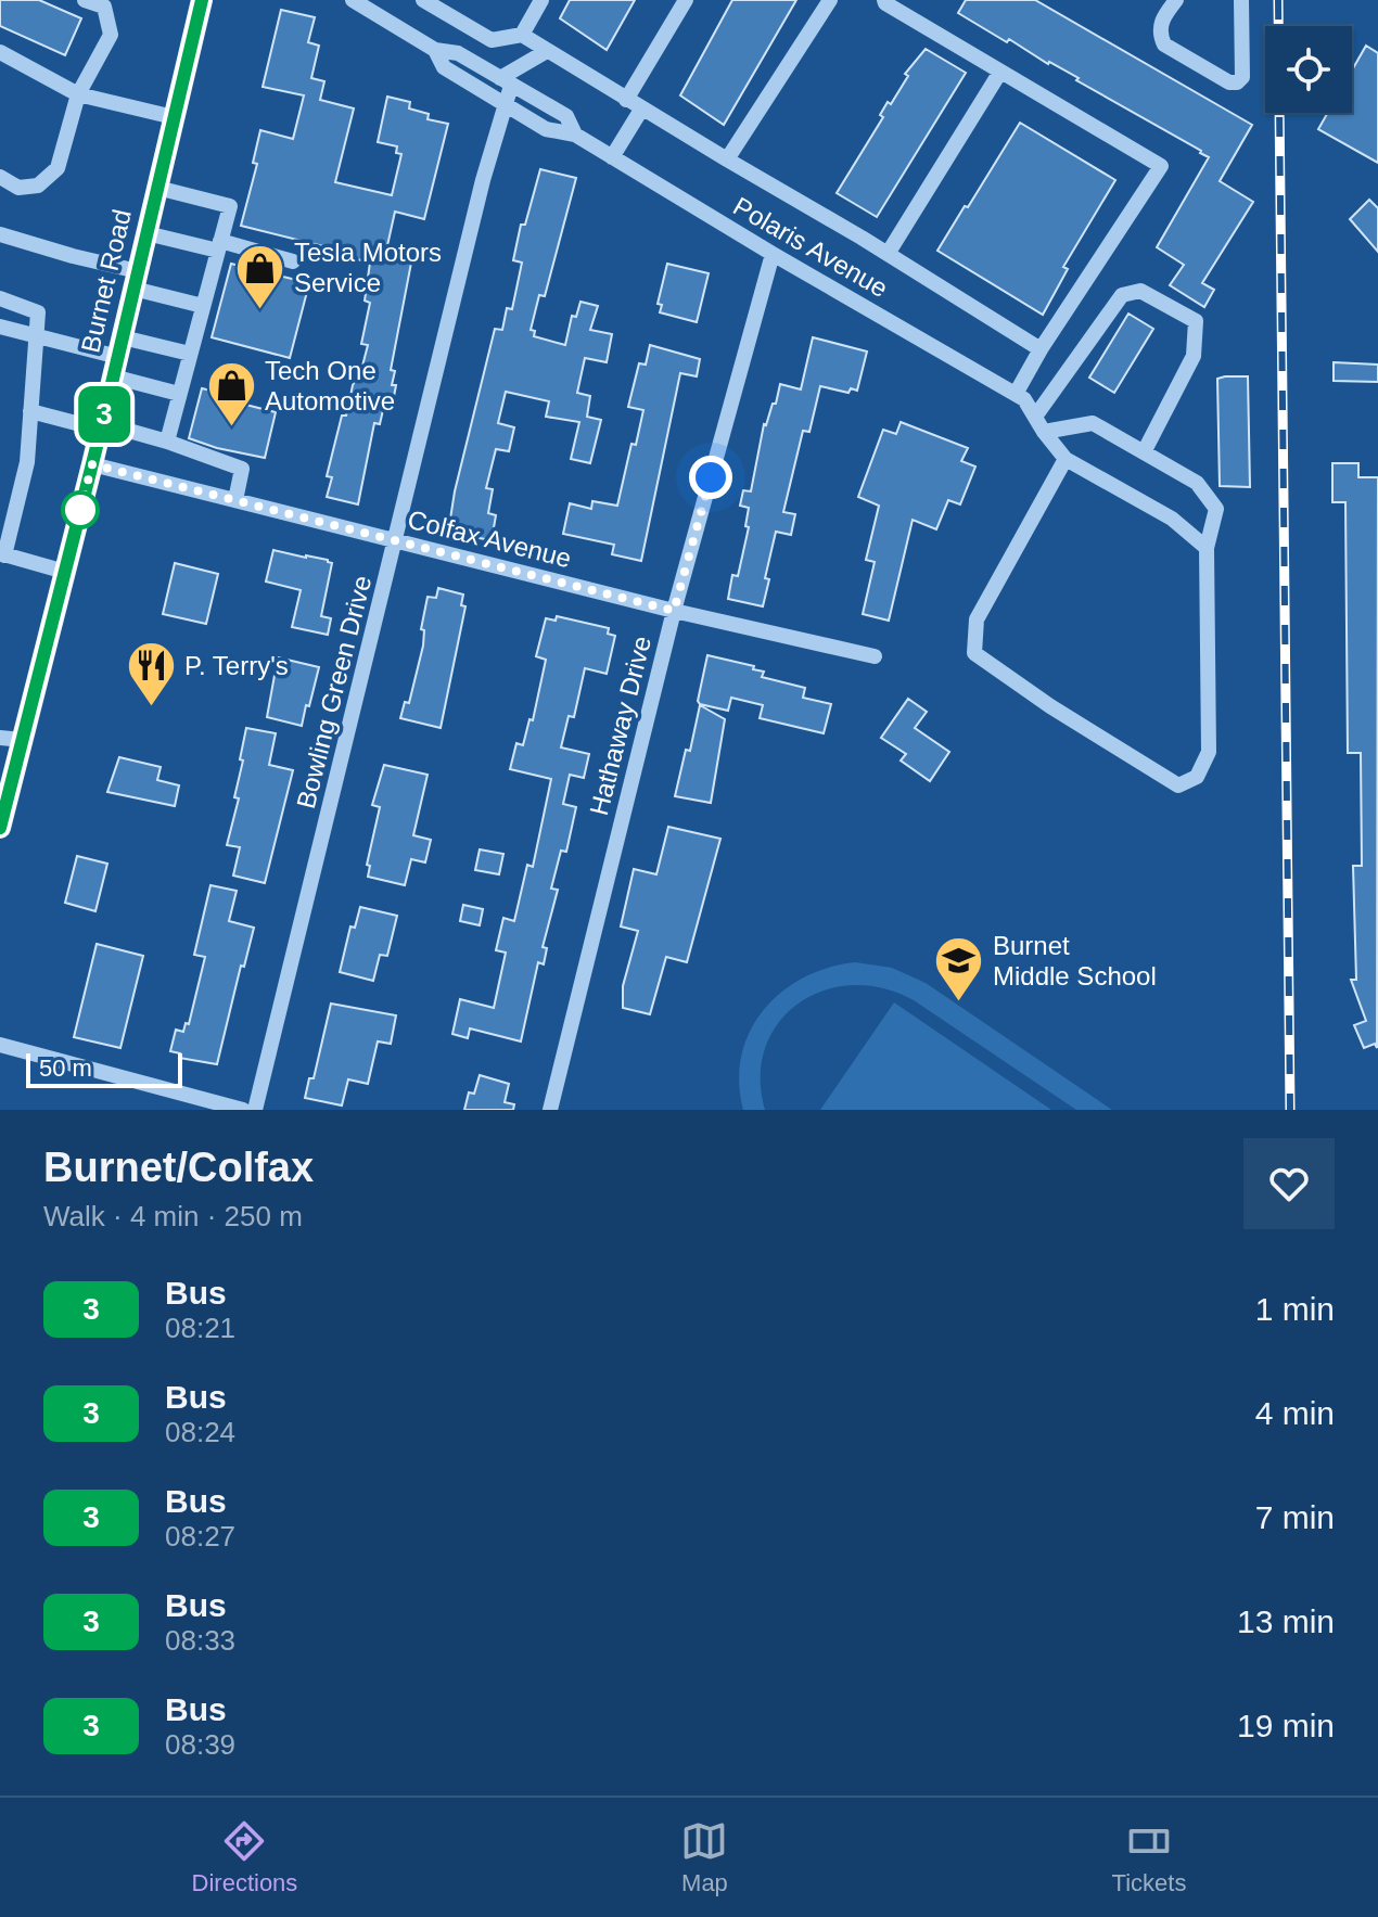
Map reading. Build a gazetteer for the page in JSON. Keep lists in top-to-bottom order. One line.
{"streets":{"main road":["Burnet Road"],"street":["Polaris Avenue","Colfax Avenue","Bowling Green Drive","Hathaway Drive"]},"crossings":[["Polaris Avenue","Bowling Green Drive"],["Polaris Avenue","Hathaway Drive"],["Burnet Road","Colfax Avenue"],["Colfax Avenue","Bowling Green Drive"],["Colfax Avenue","Hathaway Drive"]],"places":{"shop":["Tesla Motors Service","Tech One Automotive"],"restaurant":["P. Terry's"],"school or university":["Burnet Middle School"]},"lines":["bus line 3"],"scale_bar":"50 m","page":{"on_map":"3","scale":"50 m","heading":["Burnet/Colfax","Walk · 4 min · 250 m"],"list":[{"mark":"3","name":"Bus","note":"08:21","value":"1 min"},{"mark":"3","name":"Bus","note":"08:24","value":"4 min"},{"mark":"3","name":"Bus","note":"08:27","value":"7 min"},{"mark":"3","name":"Bus","note":"08:33","value":"13 min"},{"mark":"3","name":"Bus","note":"08:39","value":"19 min"}],"tabs":["Directions","Map","Tickets"]}}
